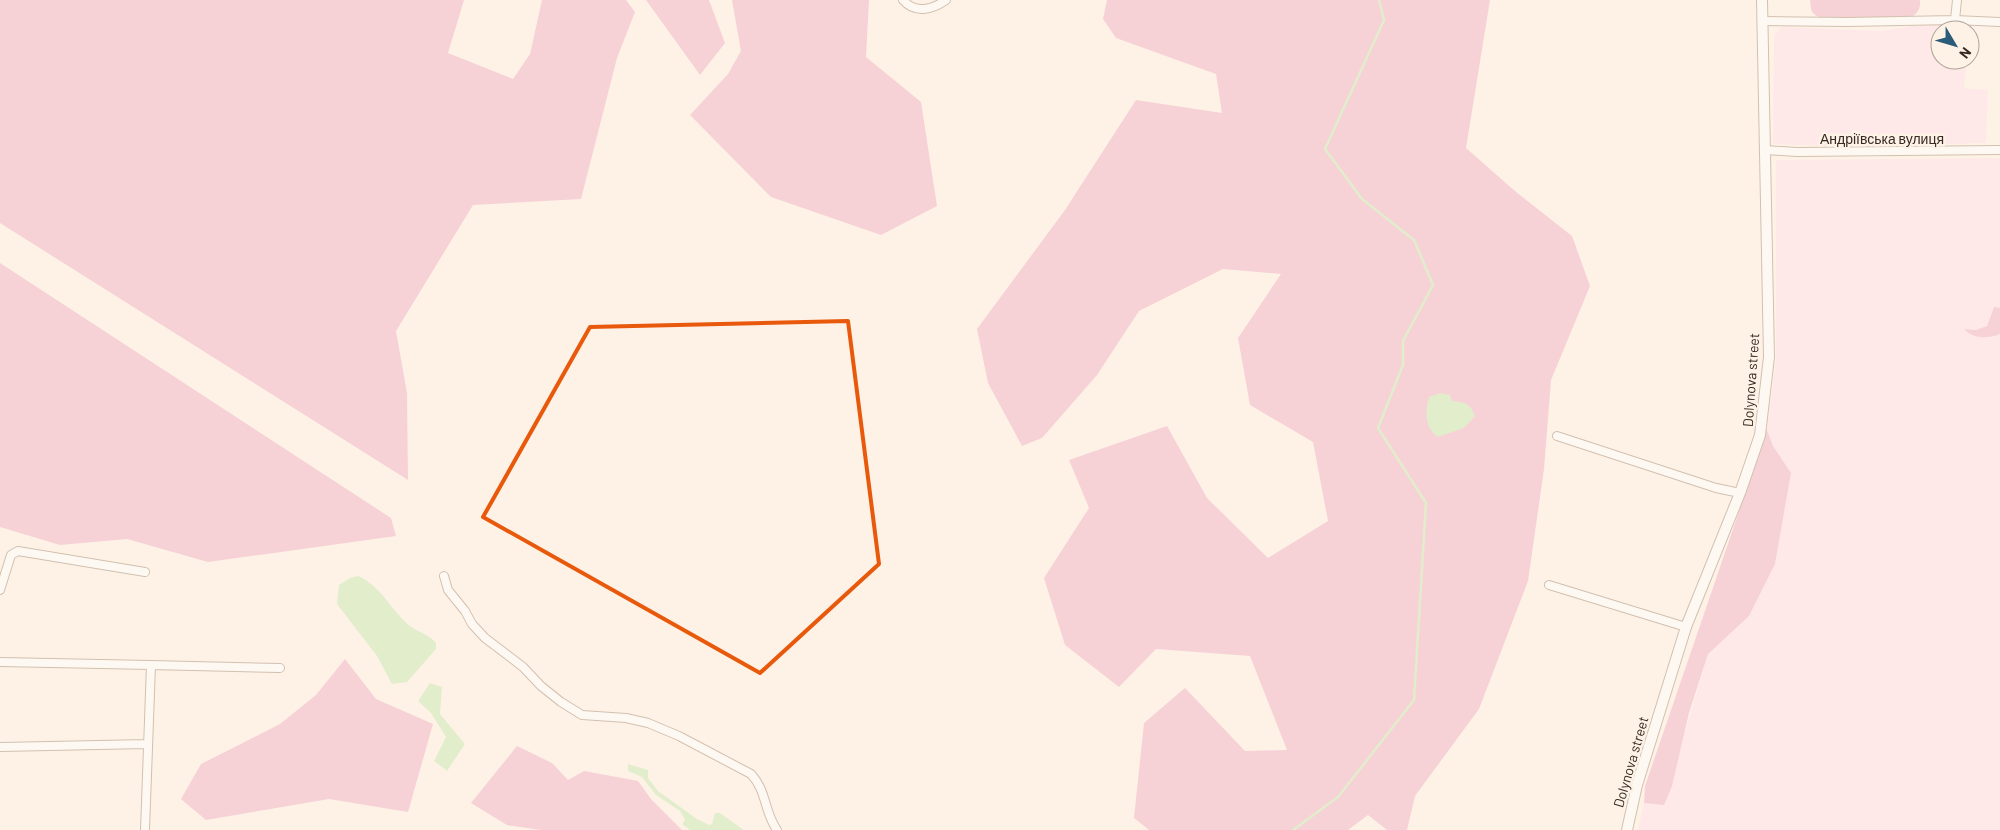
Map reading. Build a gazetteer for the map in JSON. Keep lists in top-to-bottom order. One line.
{"streets":{"street":["Андріївська вулиця","Dolynova street"]},"crossings":[["Андріївська вулиця","Dolynova street"]],"north":"bottom right"}
